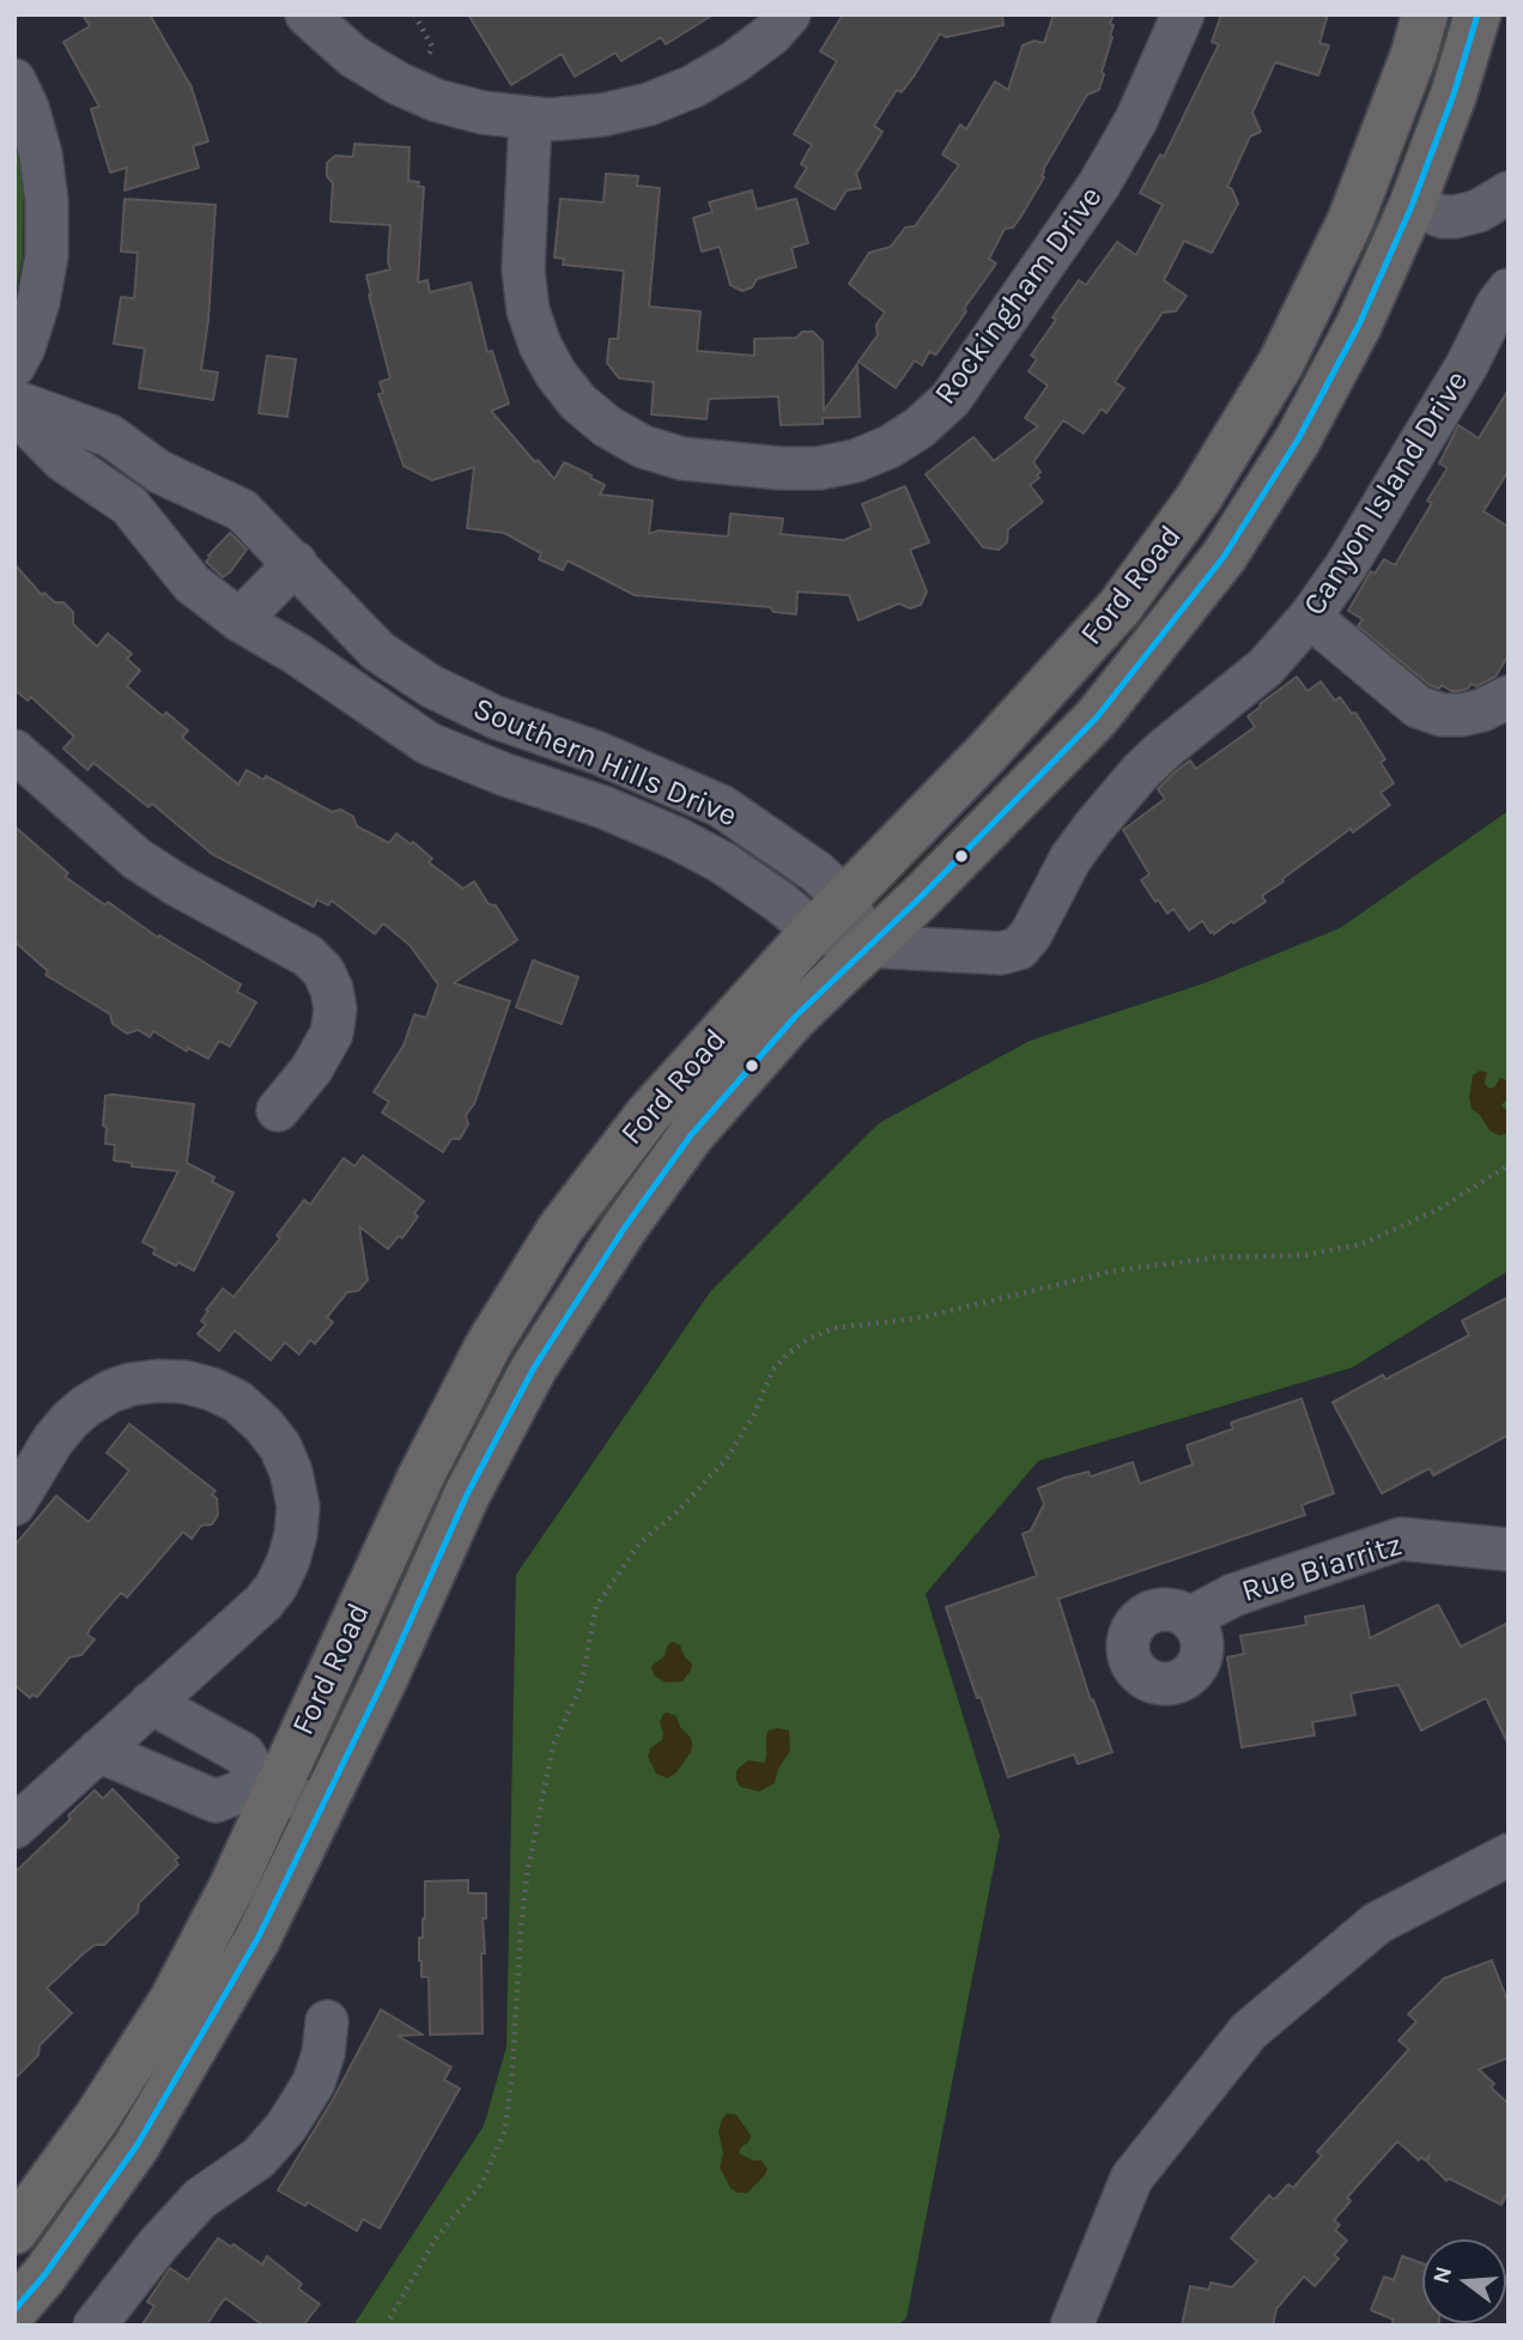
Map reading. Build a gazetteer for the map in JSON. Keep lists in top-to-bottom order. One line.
{"streets":{"main road":["Ford Road"],"street":["Rockingham Drive","Canyon Island Drive","Southern Hills Drive","Rue Biarritz"]},"crossings":[["Canyon Island Drive","Ford Road"],["Canyon Island Drive","Southern Hills Drive"],["Ford Road","Southern Hills Drive"]],"north":"left"}
